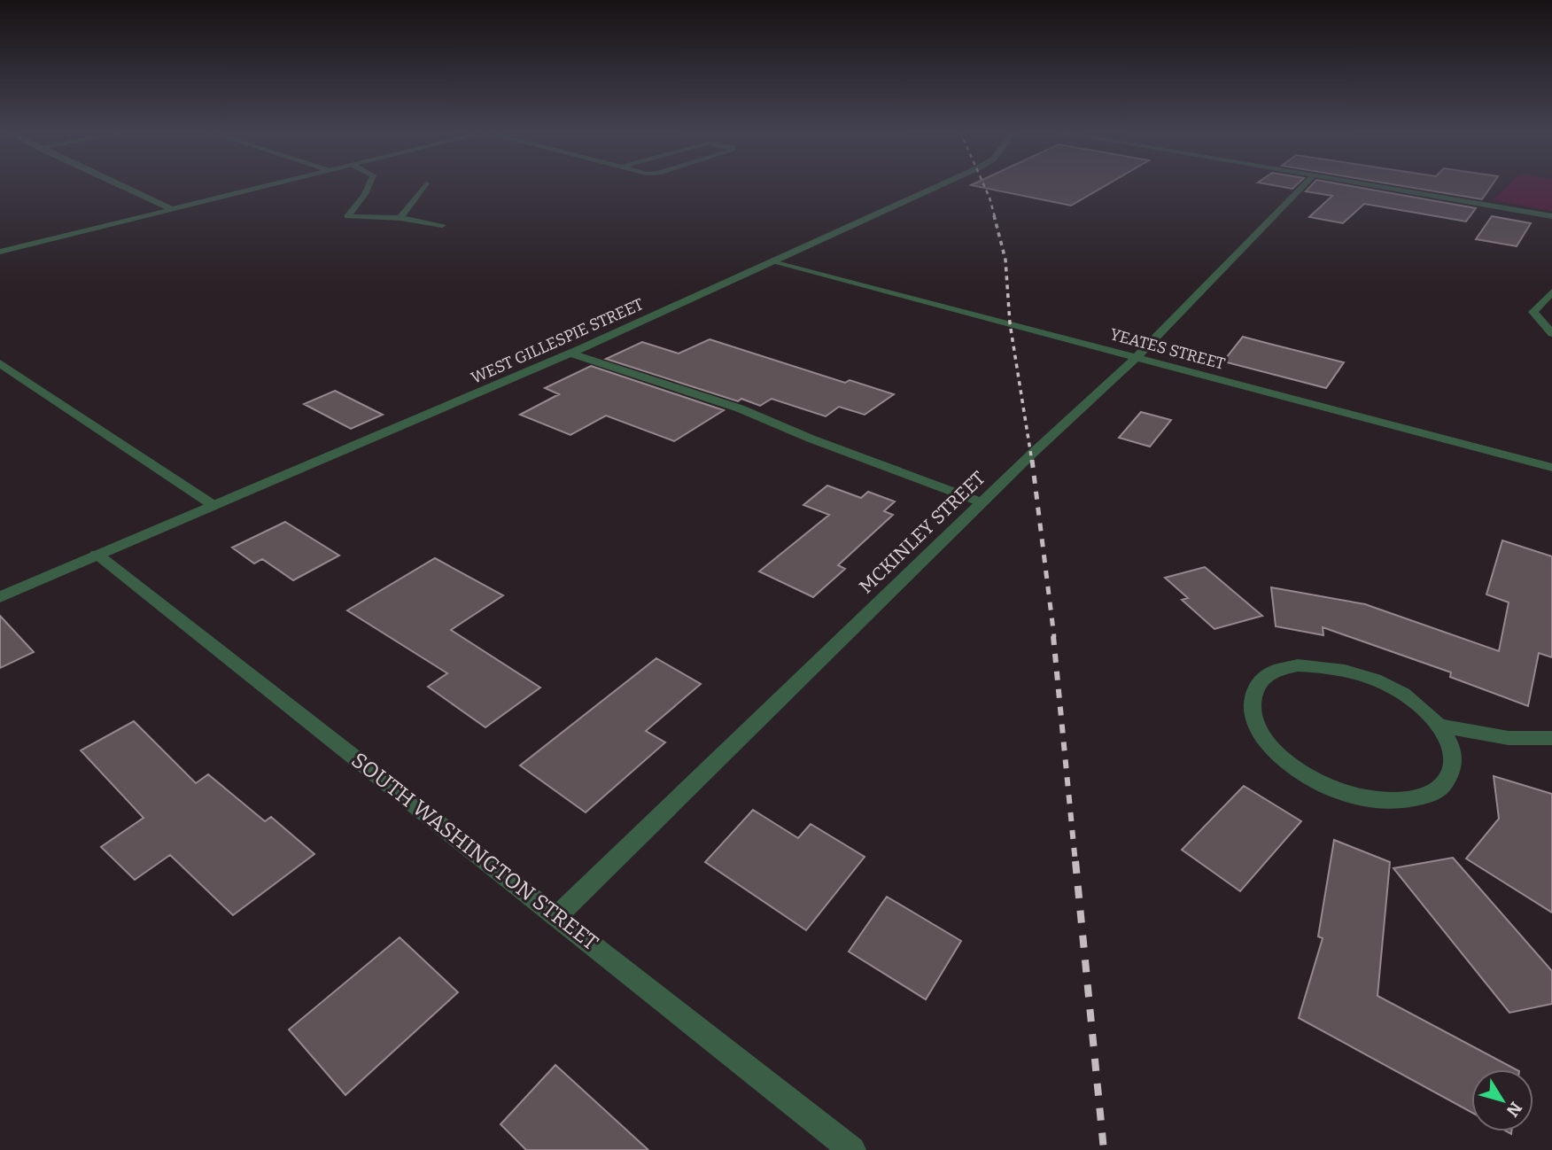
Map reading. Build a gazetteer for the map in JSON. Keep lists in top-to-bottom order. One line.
{"streets":{"street":["WEST GILLESPIE STREET","YEATES STREET","MCKINLEY STREET","SOUTH WASHINGTON STREET"]},"crossings":[["WEST GILLESPIE STREET","YEATES STREET"],["WEST GILLESPIE STREET","SOUTH WASHINGTON STREET"],["YEATES STREET","MCKINLEY STREET"],["MCKINLEY STREET","SOUTH WASHINGTON STREET"]],"north":"bottom right"}
